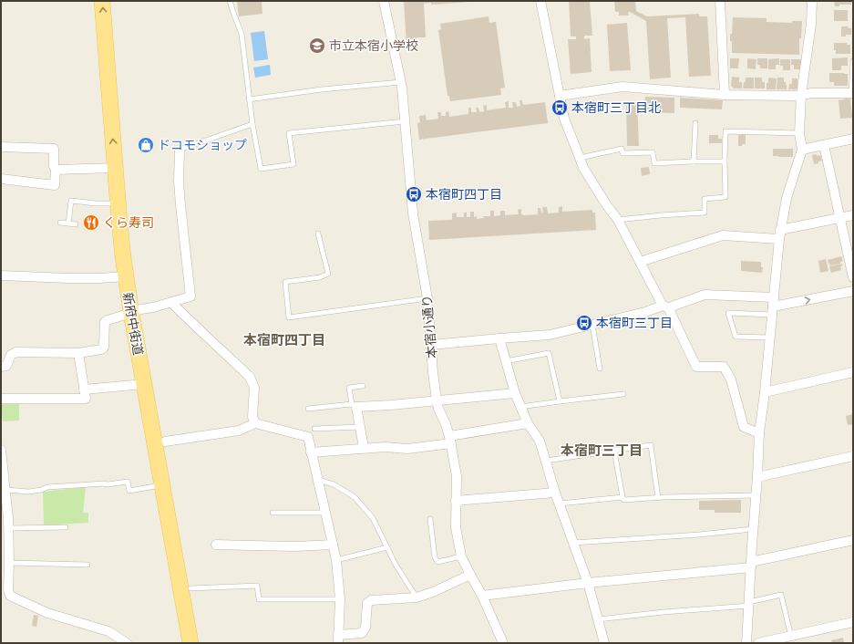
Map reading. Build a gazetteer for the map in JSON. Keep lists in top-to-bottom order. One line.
{"streets":{"main road":["新府中街道"],"street":["本宿小通り"]},"districts":["本宿町四丁目","本宿町三丁目"],"places":{"school or university":["市立本宿小学校"],"bus stop":["本宿町三丁目北","本宿町四丁目","本宿町三丁目"],"shop":["ドコモショップ"],"restaurant":["くら寿司"]}}
